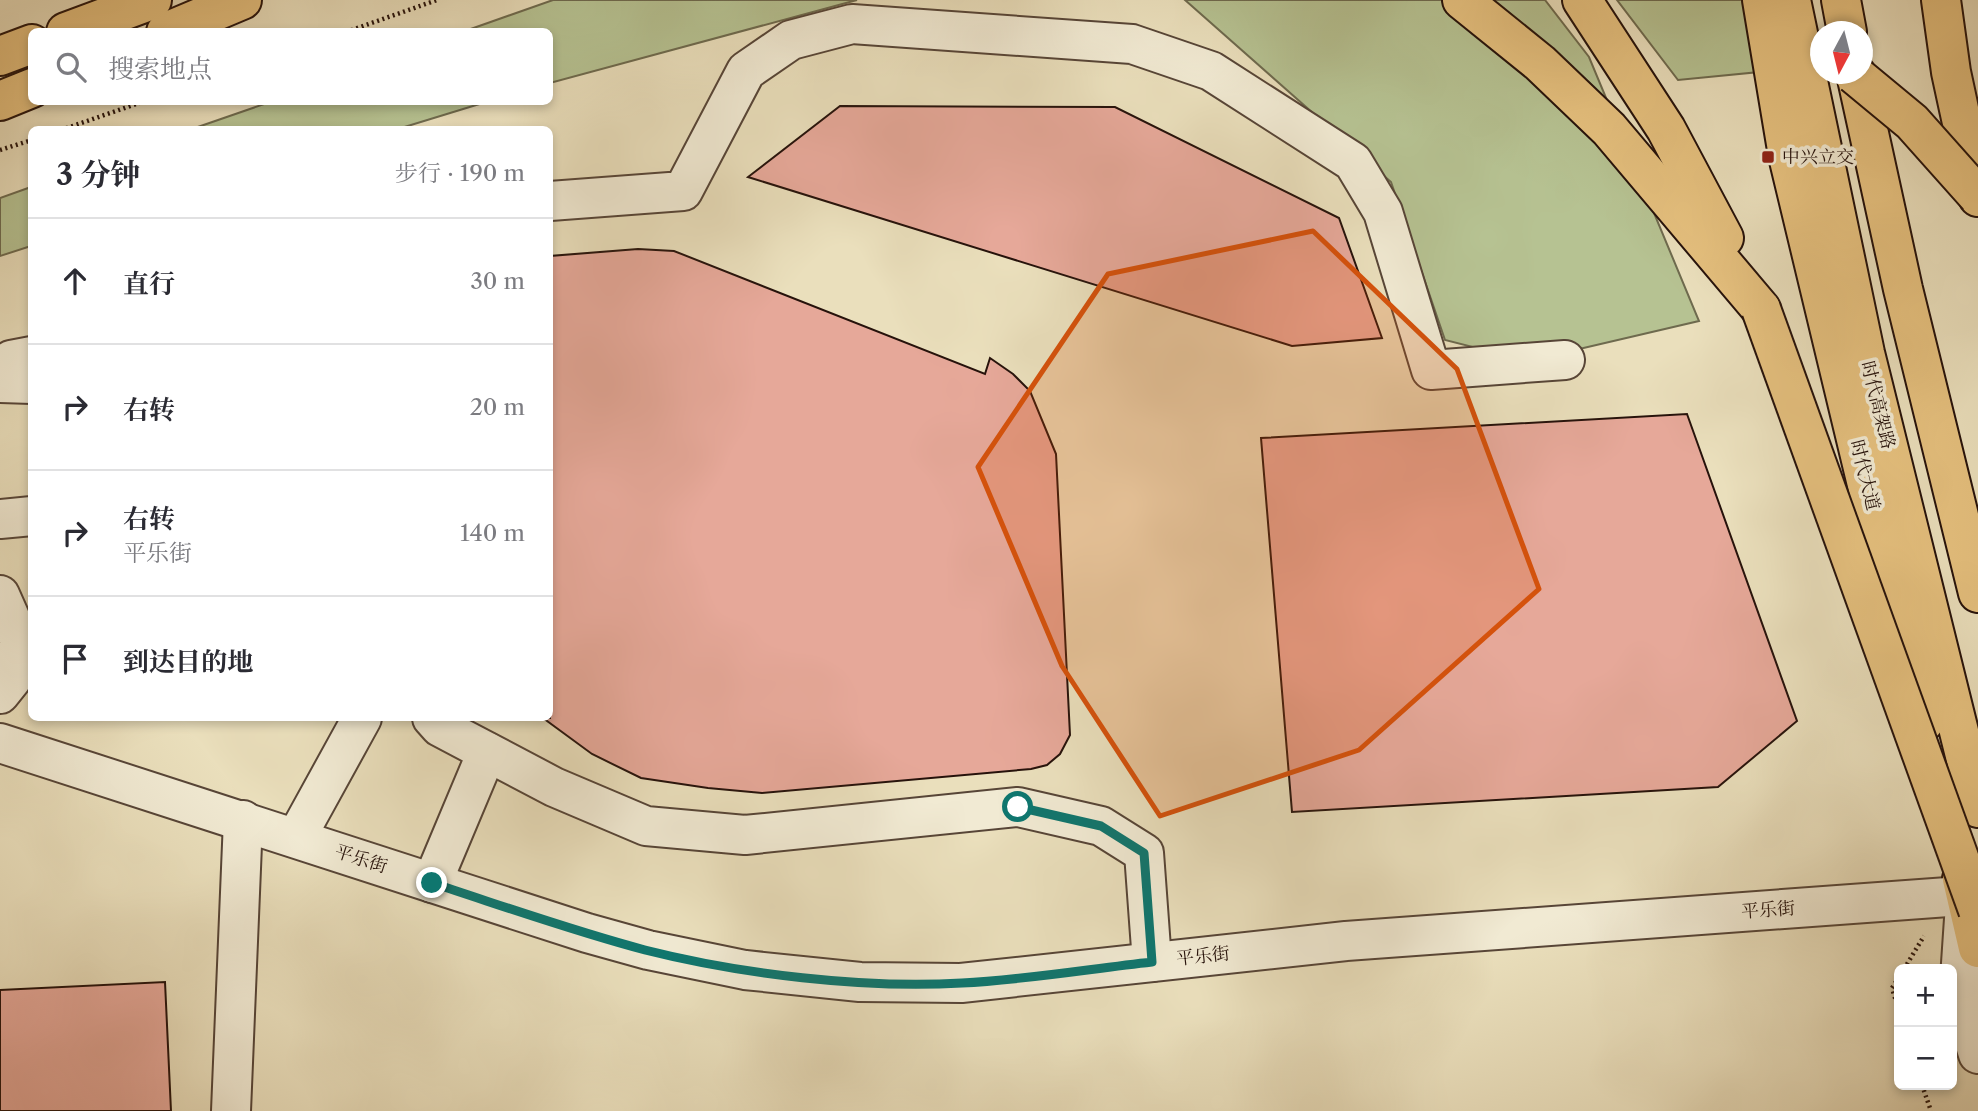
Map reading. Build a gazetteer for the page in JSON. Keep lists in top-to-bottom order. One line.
{"streets":{"main road":["时代高架路","时代大道"],"street":["平乐街"]},"crossings":[["时代大道","平乐街"]],"places":{"transit":["中兴立交"]},"north":"bottom","page":{"search":"搜索地点","heading":["3 分钟","步行 · 190 m"],"list":[["直行","30 m"],["右转","20 m"],["右转","平乐街","140 m"],"到达目的地"],"map_buttons":["+","−"]}}
